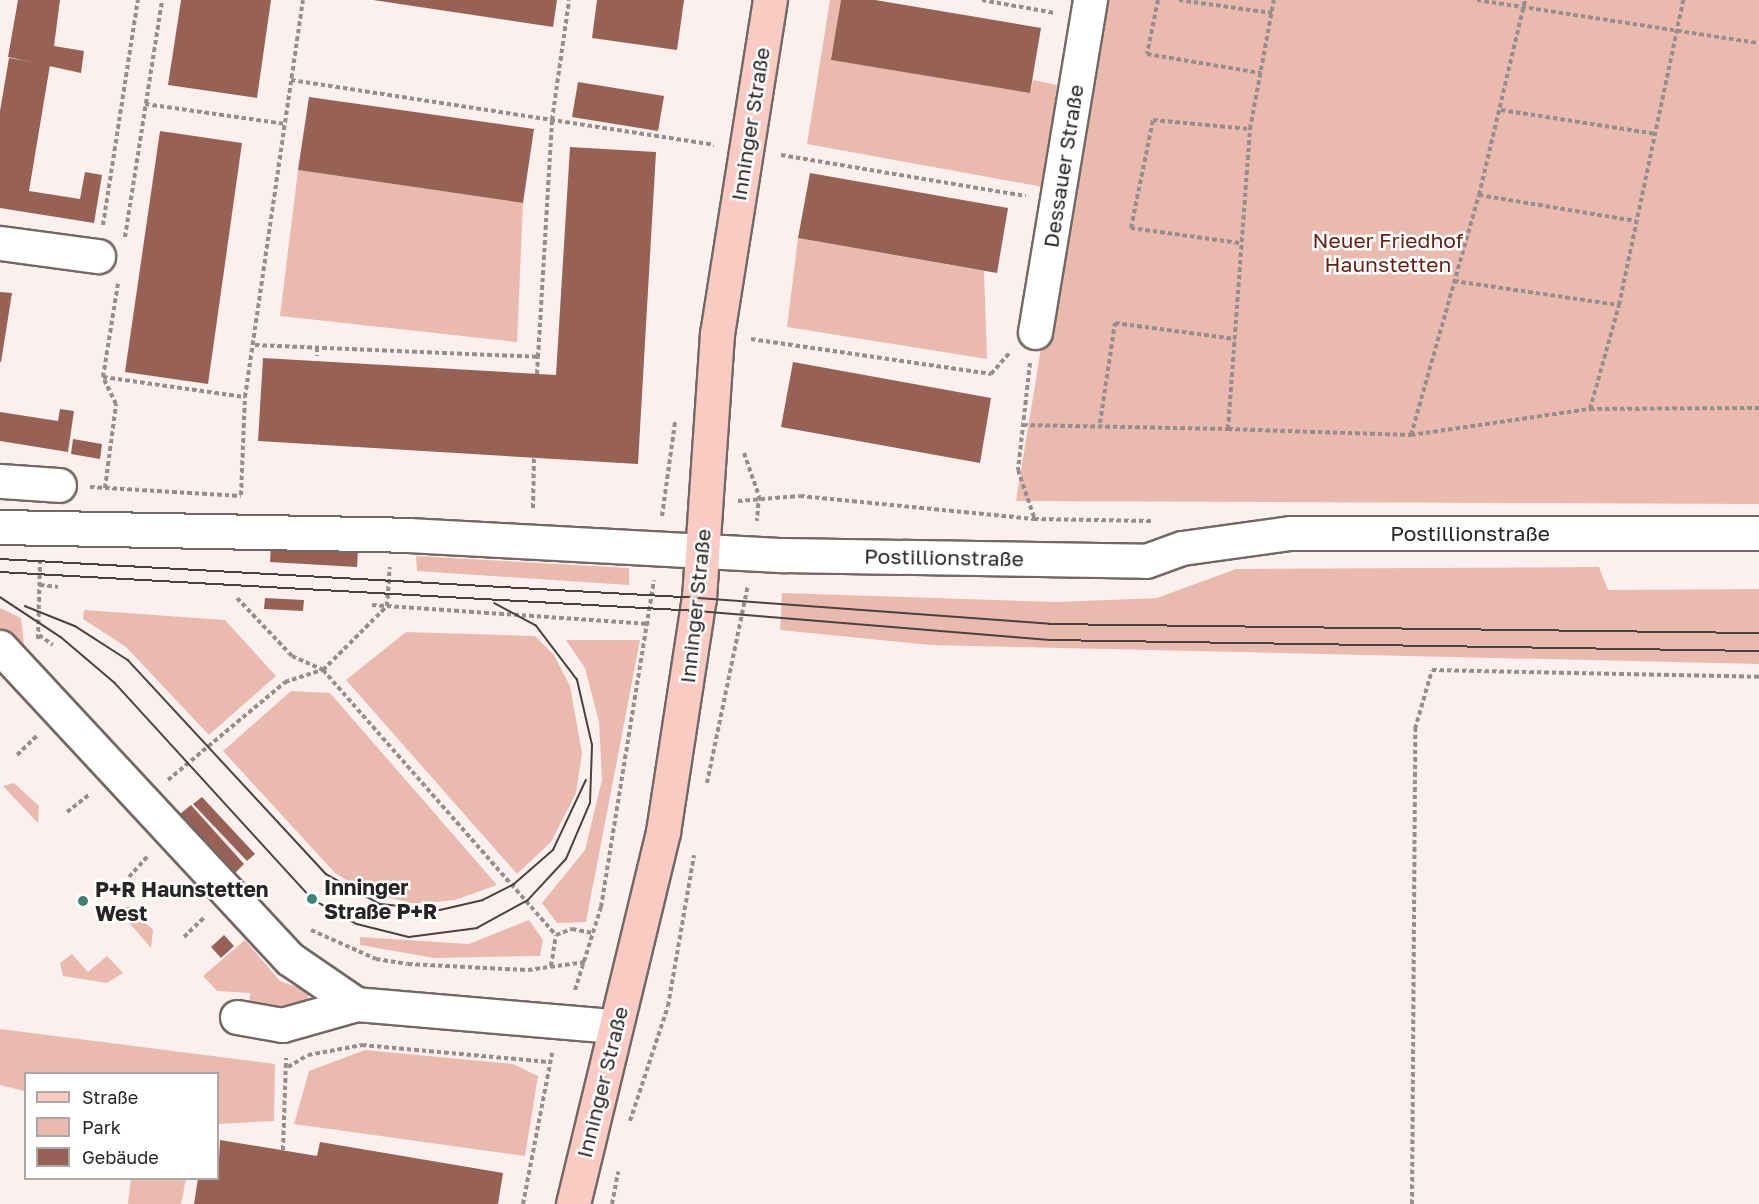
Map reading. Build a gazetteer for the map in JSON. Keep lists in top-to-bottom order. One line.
{"streets":{"main road":["Inninger Straße"],"street":["Dessauer Straße","Postillionstraße"]},"crossings":[["Inninger Straße","Postillionstraße"]],"parks":["Neuer Friedhof Haunstetten"],"places":["Inninger Straße P+R","P+R Haunstetten West"],"legend":["Straße","Park","Gebäude"]}
